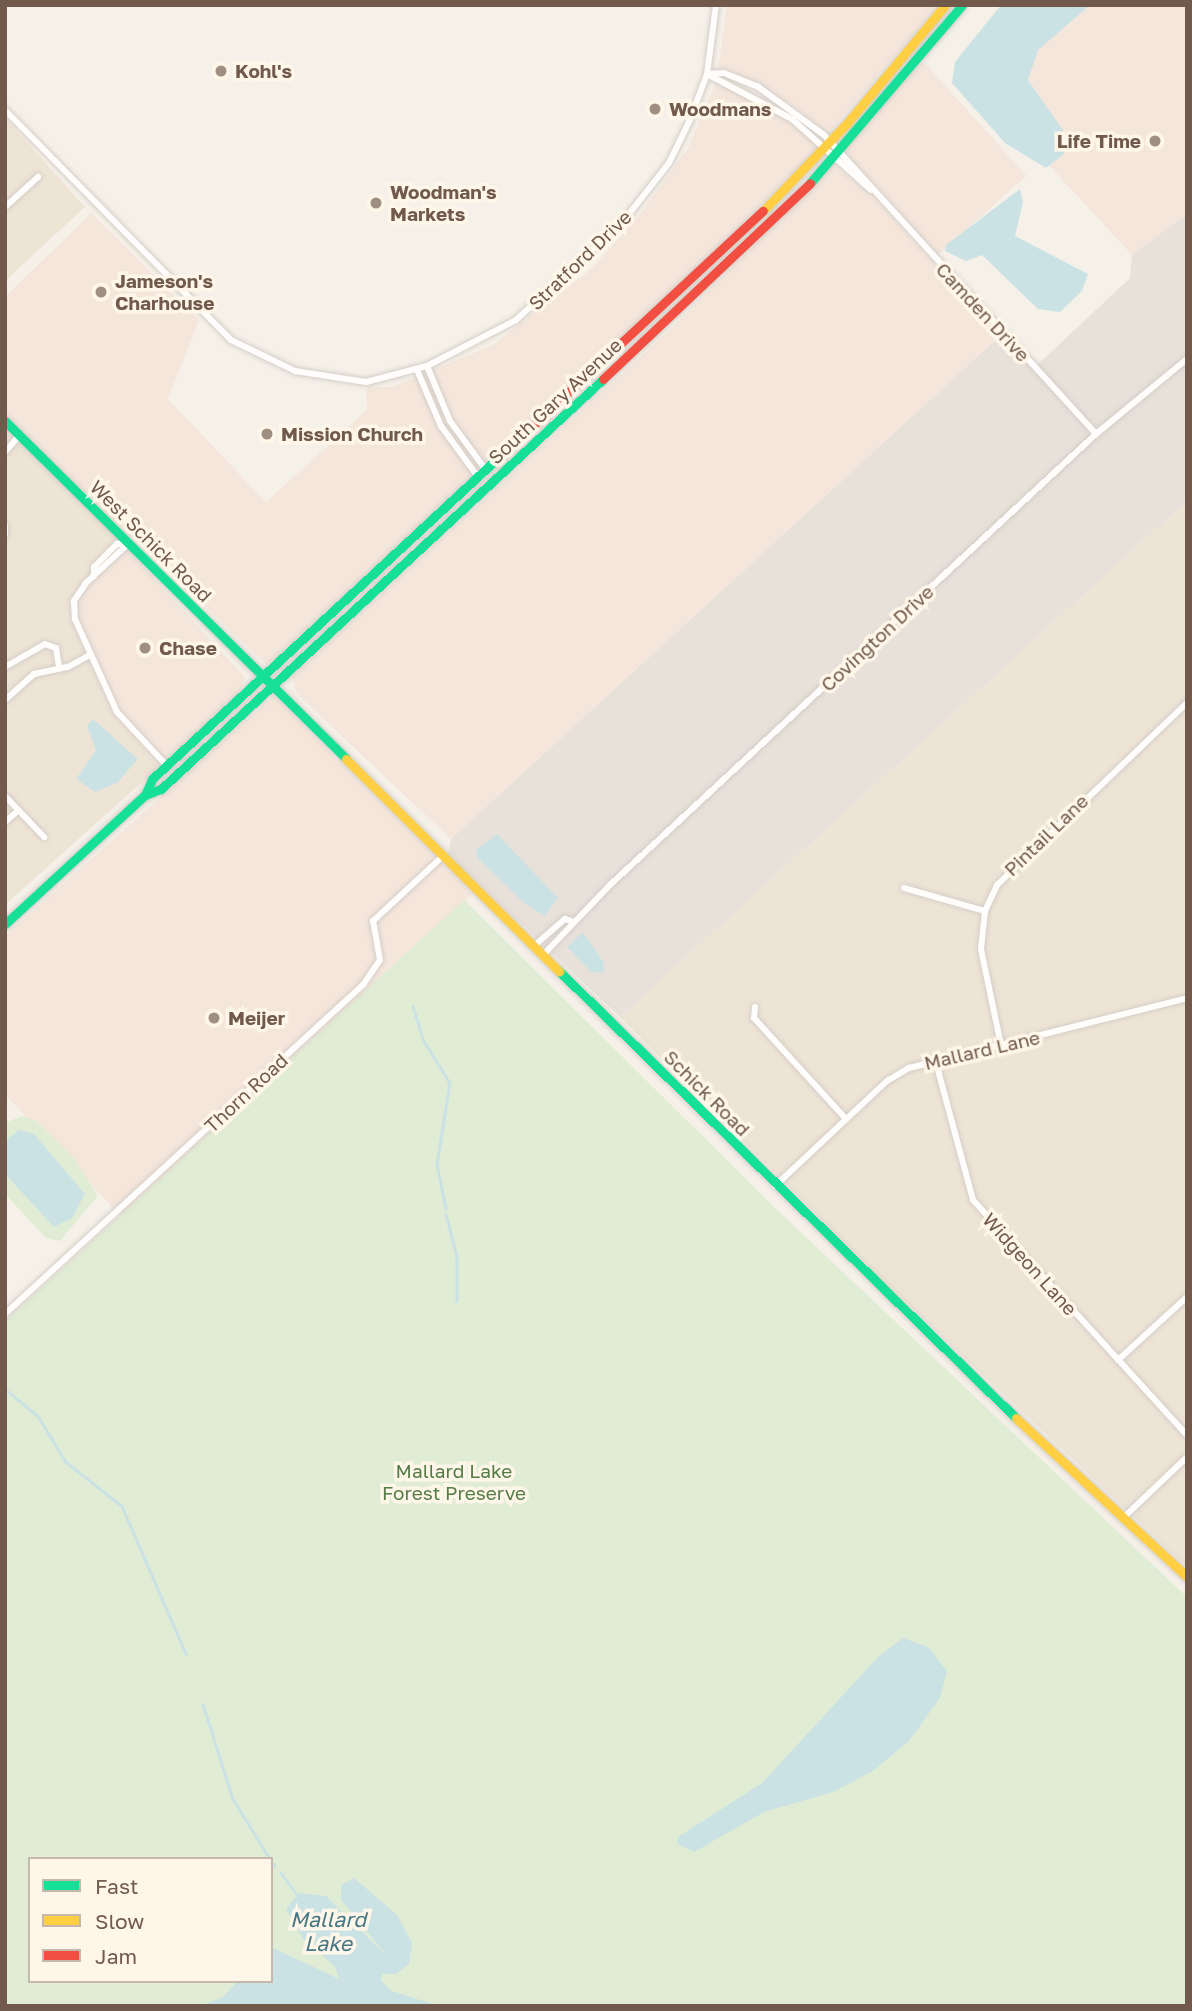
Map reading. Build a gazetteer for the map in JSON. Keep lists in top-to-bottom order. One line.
{"streets":{"main road":["South Gary Avenue","West Schick Road","Schick Road"],"street":["Stratford Drive","Camden Drive","Covington Drive","Pintail Lane","Mallard Lane","Thorn Road","Widgeon Lane"]},"crossings":[["Stratford Drive","Camden Drive"],["Camden Drive","South Gary Avenue"],["Camden Drive","Covington Drive"],["South Gary Avenue","West Schick Road"],["South Gary Avenue","Schick Road"],["West Schick Road","Schick Road"],["Covington Drive","Schick Road"],["Pintail Lane","Mallard Lane"],["Mallard Lane","Schick Road"],["Mallard Lane","Widgeon Lane"],["Thorn Road","Schick Road"]],"water":["Mallard Lake"],"parks":["Mallard Lake Forest Preserve"],"places":["Kohl's","Woodmans","Life Time","Woodman's Markets","Jameson's Charhouse","Mission Church","Chase","Meijer"],"legend":["Fast","Slow","Jam"]}
